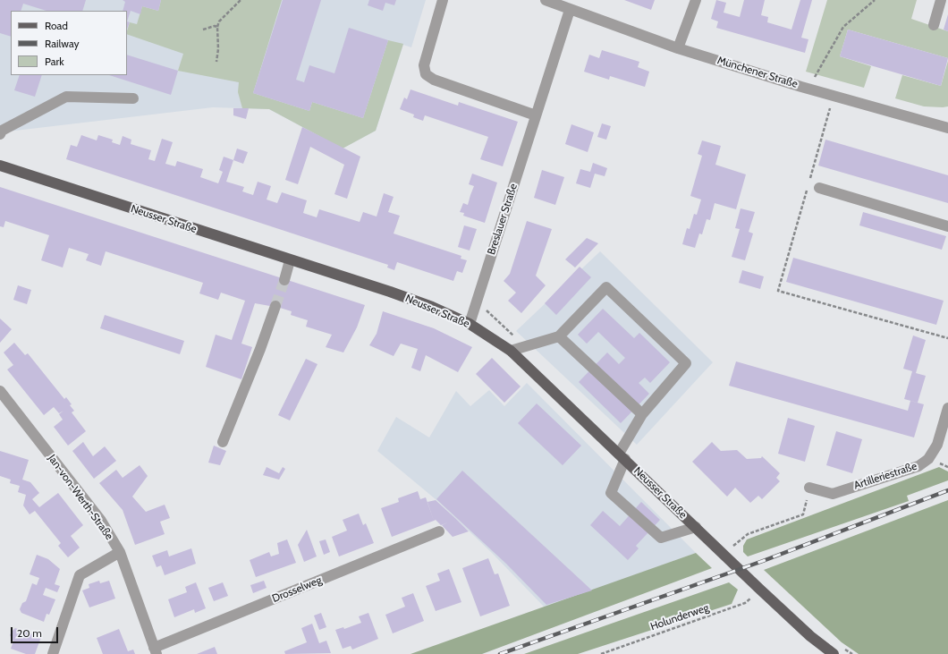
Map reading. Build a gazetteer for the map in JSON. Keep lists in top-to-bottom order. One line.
{"streets":{"main road":["Neusser Straße"],"street":["Münchener Straße","Breslauer Straße","Artilleriestraße","Jan-von-Werth-Straße","Drosselweg"],"path":["Holunderweg"]},"crossings":[["Münchener Straße","Breslauer Straße"],["Neusser Straße","Breslauer Straße"],["Neusser Straße","Holunderweg"],["Jan-von-Werth-Straße","Drosselweg"]],"legend":["Road","Railway","Park"],"scale_bar":"20 m"}
